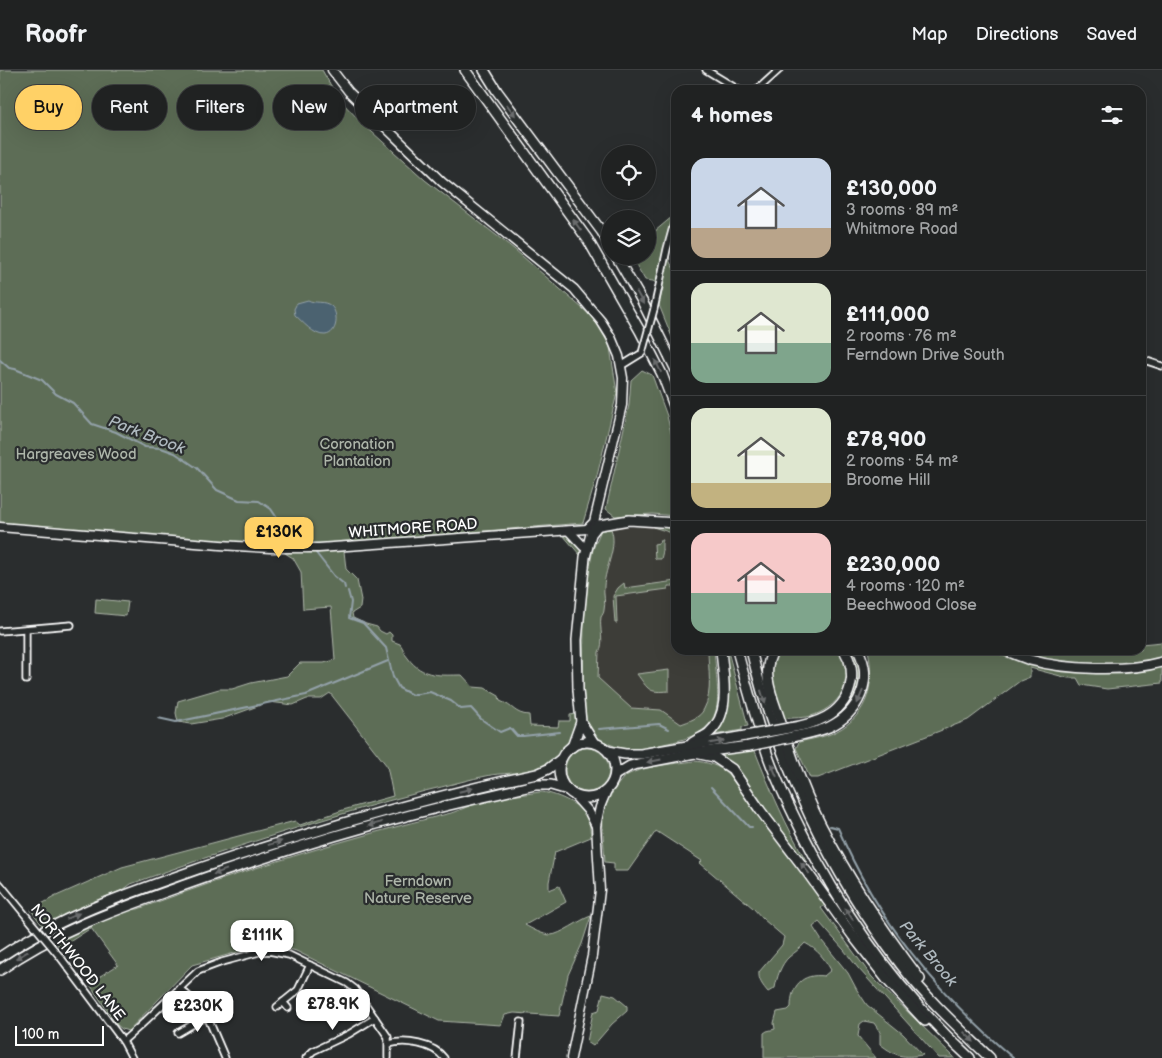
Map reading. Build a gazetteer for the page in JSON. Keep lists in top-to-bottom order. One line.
{"streets":{"main road":["WHITMORE ROAD"],"street":["NORTHWOOD LANE"]},"water":["Park Brook"],"parks":["Coronation Plantation","Hargreaves Wood","Ferndown Nature Reserve"],"scale_bar":"100 m","page":{"header":"Roofr","nav":["Map","Directions","Saved"],"chip":["Buy","Rent","Filters","New","Apartment"],"heading":"4 homes","list":[{"name":"£130,000","note":"3 rooms · 89 m² · Whitmore Road"},{"name":"£111,000","note":"2 rooms · 76 m² · Ferndown Drive South"},{"name":"£78,900","note":"2 rooms · 54 m² · Broome Hill"},{"name":"£230,000","note":"4 rooms · 120 m² · Beechwood Close"}],"price":["£130K","£111K","£78.9K","£230K"],"scale":"100 m"}}
